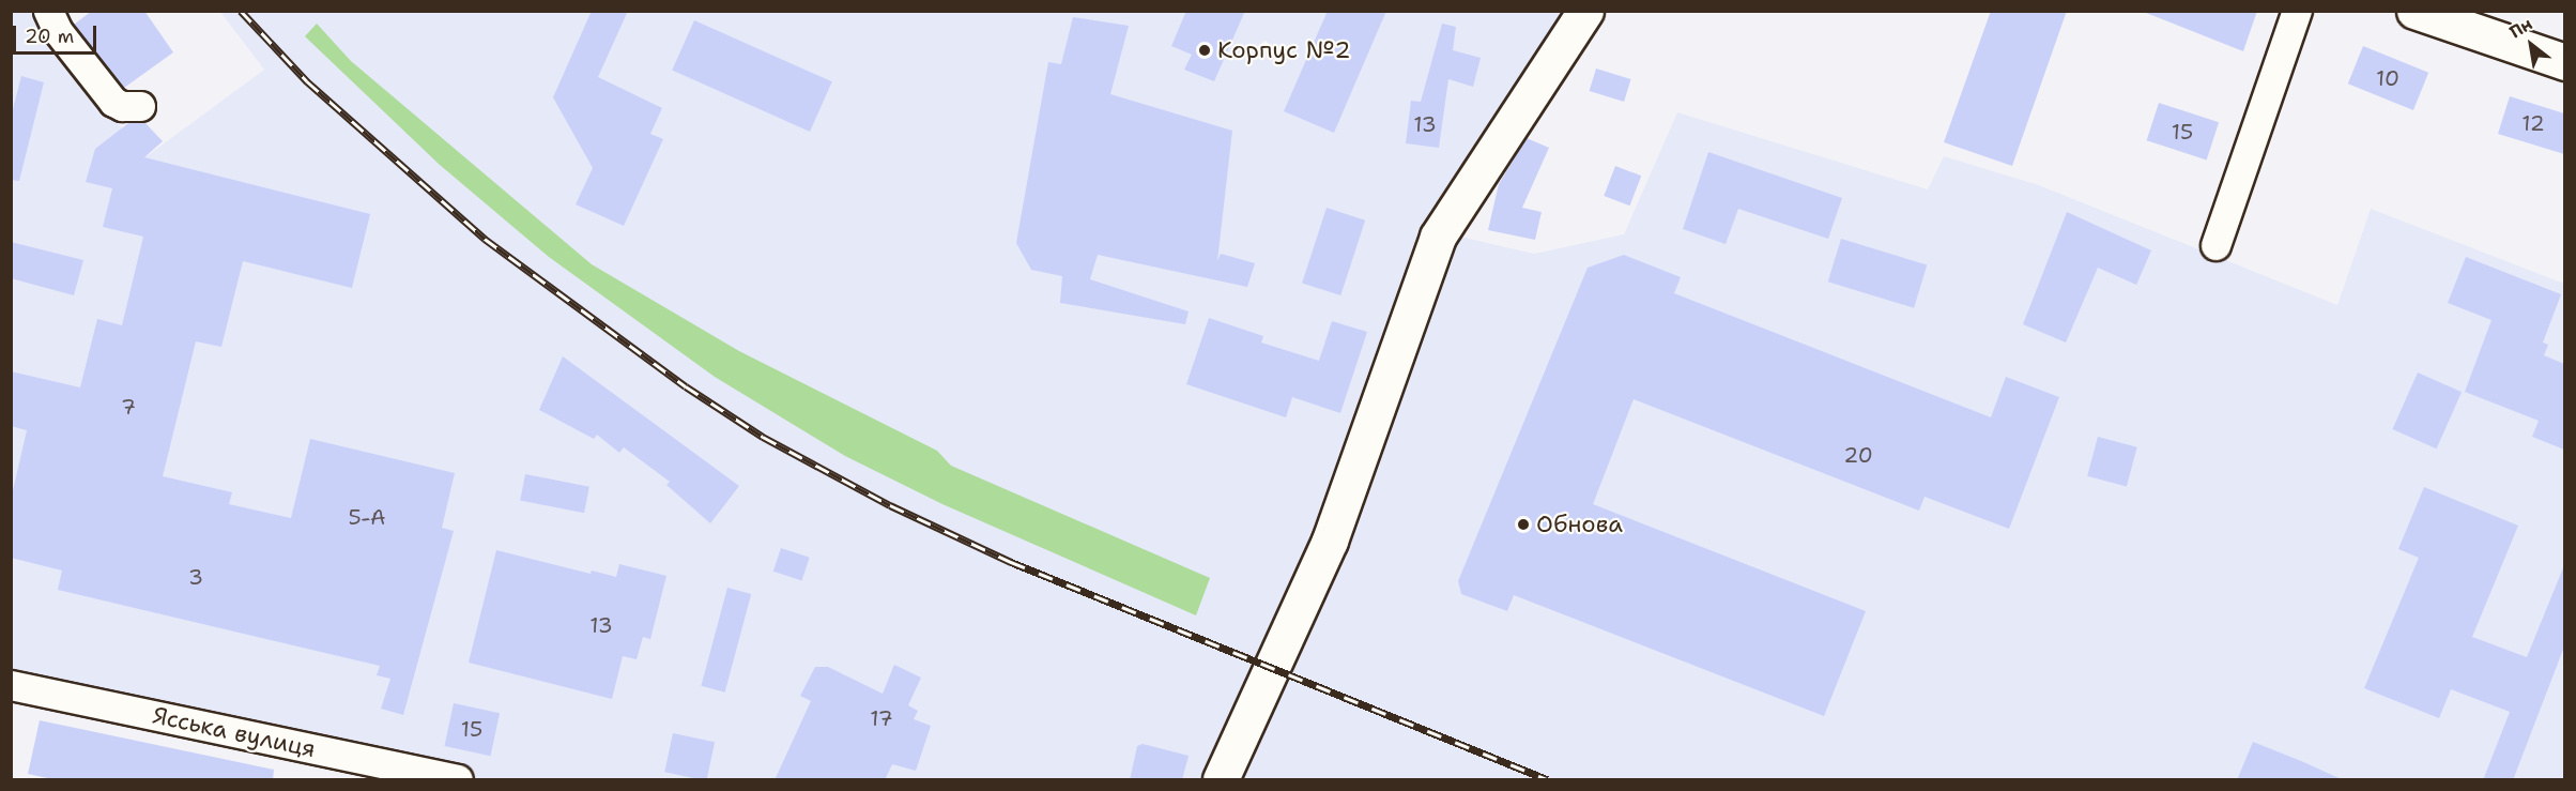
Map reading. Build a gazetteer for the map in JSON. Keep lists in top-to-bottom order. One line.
{"streets":{"street":["Ясська вулиця"]},"places":["Корпус №2","Обнова"],"house_numbers":["10","12","13","15","7","20","5-А","3","13","17","15"],"scale_bar":"20 m","north":"top left"}
